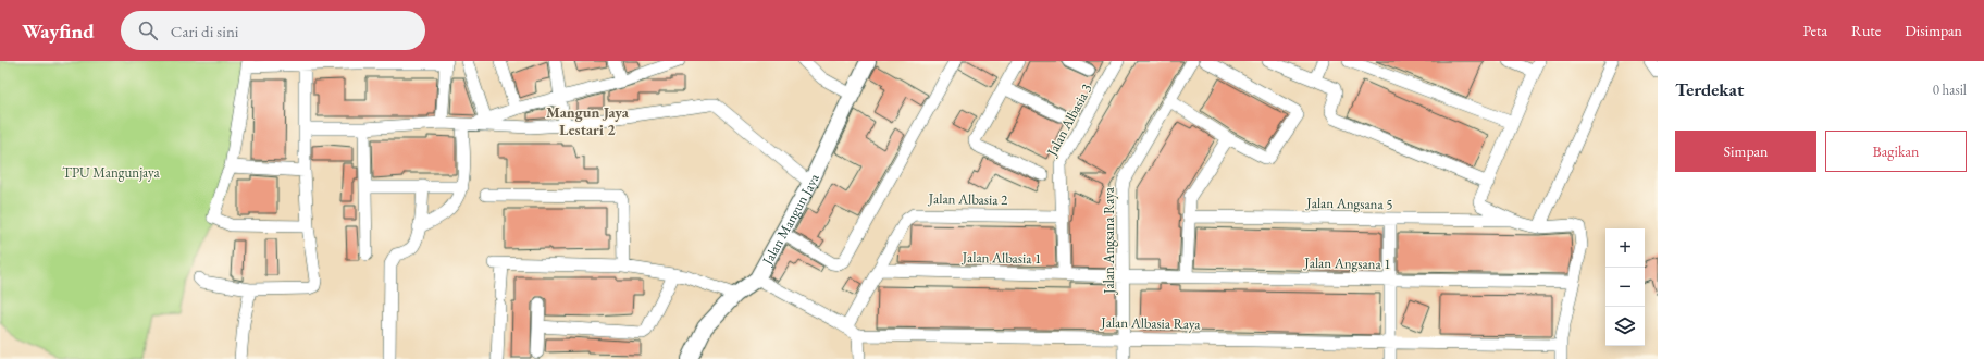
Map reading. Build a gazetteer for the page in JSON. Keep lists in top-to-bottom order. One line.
{"streets":{"street":["Jalan Albasia 3","Jalan Albasia 2","Jalan Angsana 5","Jalan Mangun Jaya","Jalan Angsana Raya","Jalan Albasia 1","Jalan Angsana 1","Jalan Albasia Raya"]},"crossings":[["Jalan Albasia 3","Jalan Albasia 2"],["Jalan Albasia 3","Jalan Albasia 1"],["Jalan Albasia 2","Jalan Albasia 1"],["Jalan Angsana Raya","Jalan Albasia 1"],["Jalan Angsana Raya","Jalan Angsana 1"],["Jalan Angsana Raya","Jalan Albasia Raya"],["Jalan Albasia 1","Jalan Angsana 1"]],"districts":["Mangun Jaya Lestari 2"],"parks":["TPU Mangunjaya"],"page":{"header":"Wayfind","search":"Cari di sini","nav":["Peta","Rute","Disimpan"],"heading":["Terdekat","0 hasil"],"buttons":["Simpan","Bagikan"],"map_buttons":["+","−"]}}
